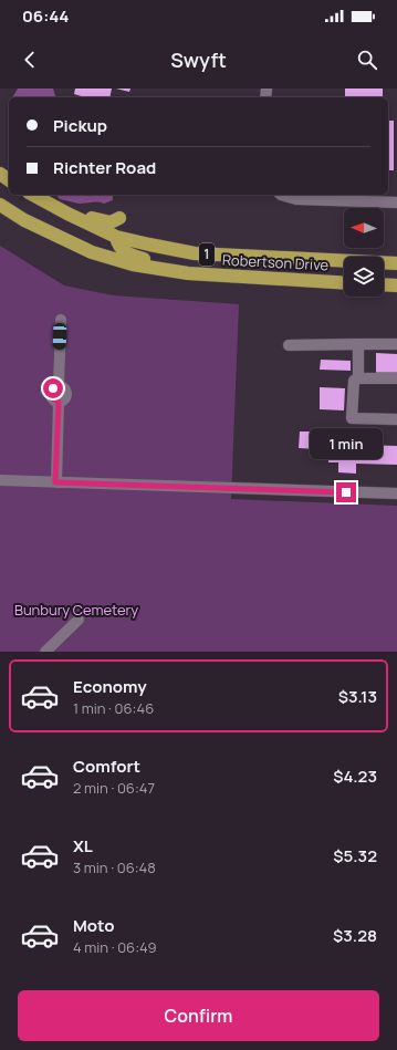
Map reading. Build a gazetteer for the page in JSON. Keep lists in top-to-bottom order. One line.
{"streets":{"highway":["1","Robertson Drive"]},"parks":["Bunbury Cemetery"],"north":"left","page":{"status":"06:44","header":"Swyft","banner":["Pickup","Richter Road"],"bubble":"1 min","list":[{"name":"Economy","note":"1 min · 06:46","value":"$3.13"},{"name":"Comfort","note":"2 min · 06:47","value":"$4.23"},{"name":"XL","note":"3 min · 06:48","value":"$5.32"},{"name":"Moto","note":"4 min · 06:49","value":"$3.28"}],"buttons":"Confirm"}}
